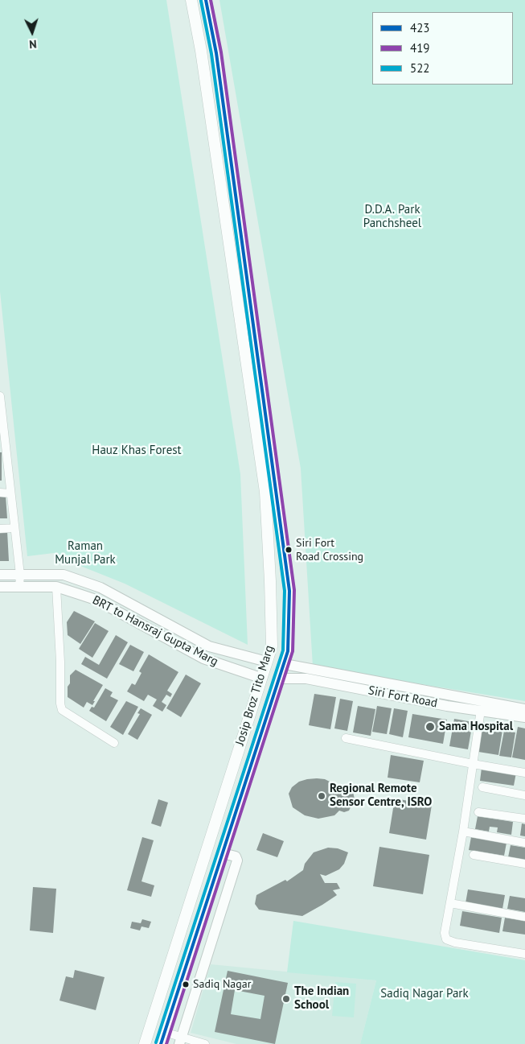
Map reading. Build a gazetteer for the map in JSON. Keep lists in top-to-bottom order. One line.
{"streets":{"main road":["Josip Broz Tito Marg"],"street":["BRT to Hansraj Gupta Marg","Siri Fort Road"]},"crossings":[["BRT to Hansraj Gupta Marg","Josip Broz Tito Marg"],["Josip Broz Tito Marg","Siri Fort Road"]],"parks":["D.D.A. Park Panchsheel","Hauz Khas Forest","Raman Munjal Park","Sadiq Nagar Park"],"places":["Siri Fort Road Crossing","Sama Hospital","Regional Remote Sensor Centre, ISRO","Sadiq Nagar","The Indian School"],"lines":["transit line 423","transit line 419","transit line 522"],"legend":["423","419","522"],"north":"bottom"}
